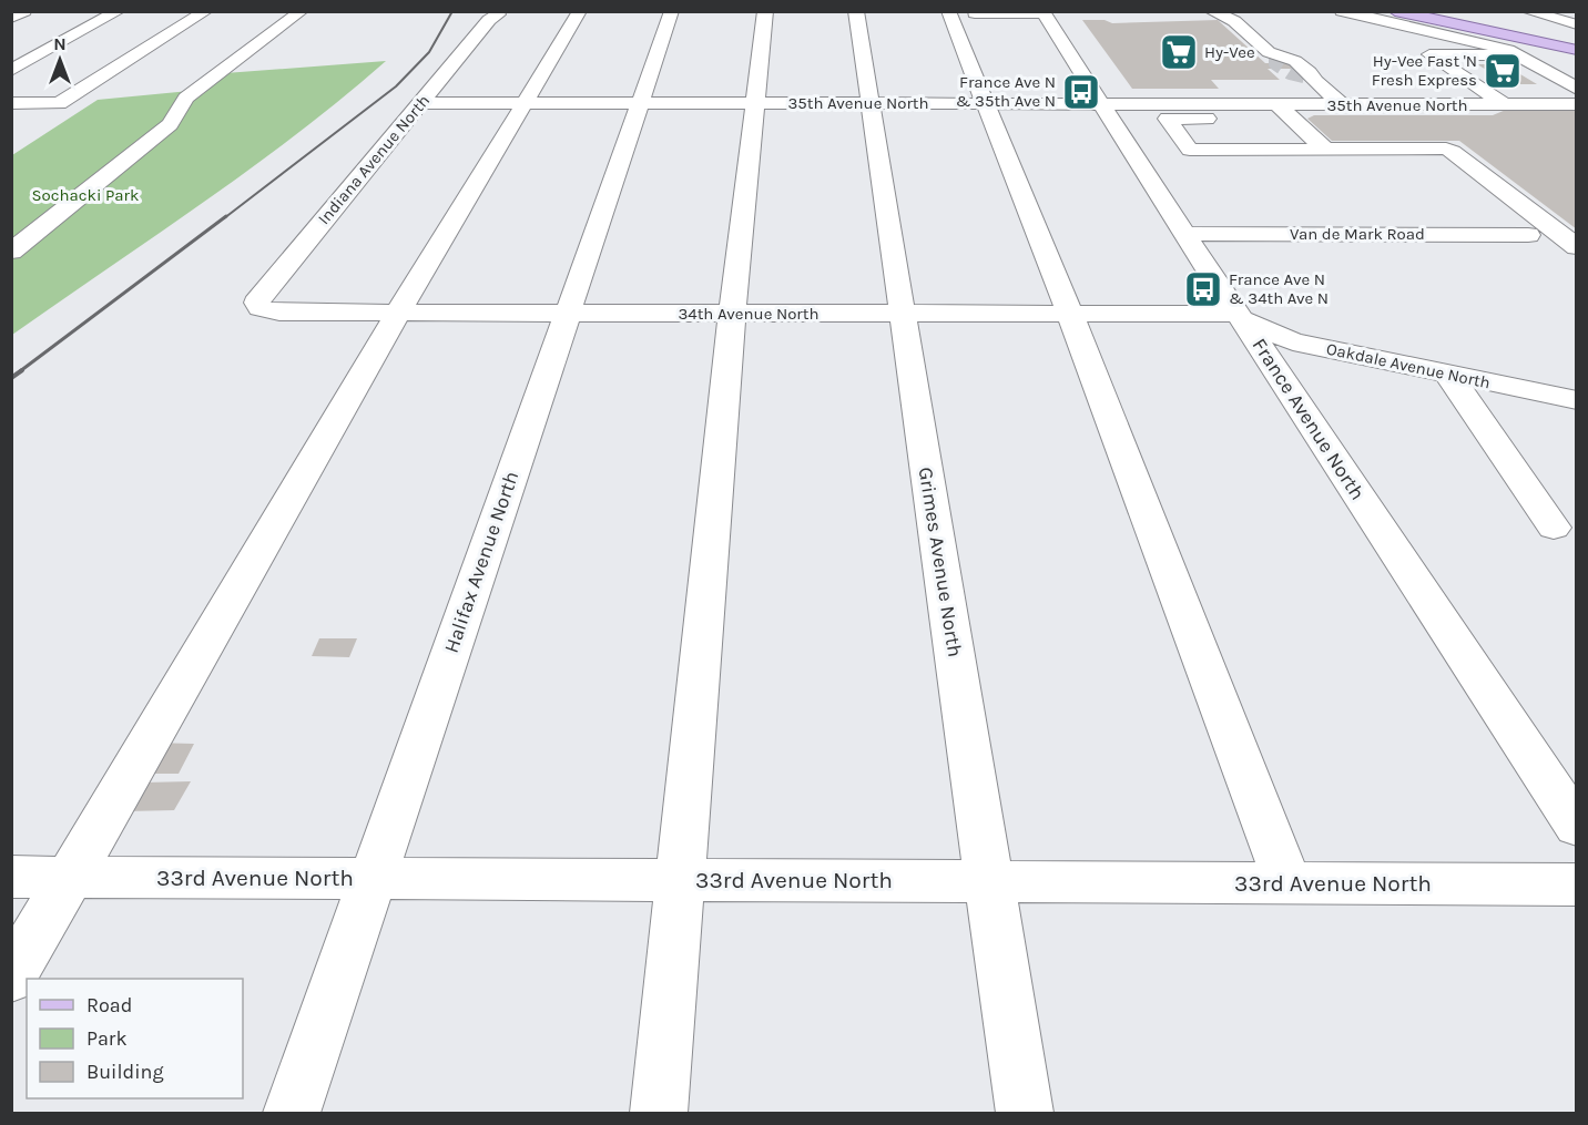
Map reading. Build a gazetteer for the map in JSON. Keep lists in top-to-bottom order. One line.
{"streets":{"street":["35th Avenue North","Indiana Avenue North","Van de Mark Road","34th Avenue North","Oakdale Avenue North","France Avenue North","Halifax Avenue North","Grimes Avenue North","33rd Avenue North"]},"crossings":[["35th Avenue North","Indiana Avenue North"],["35th Avenue North","France Avenue North"],["35th Avenue North","Halifax Avenue North"],["35th Avenue North","Grimes Avenue North"],["Indiana Avenue North","34th Avenue North"],["Van de Mark Road","France Avenue North"],["34th Avenue North","Oakdale Avenue North"],["34th Avenue North","France Avenue North"],["34th Avenue North","Halifax Avenue North"],["34th Avenue North","Grimes Avenue North"],["Oakdale Avenue North","France Avenue North"],["Halifax Avenue North","33rd Avenue North"],["Grimes Avenue North","33rd Avenue North"]],"parks":["Sochacki Park"],"places":{"supermarket":["Hy-Vee","Hy-Vee Fast 'N Fresh Express"],"bus stop":["France Ave N & 35th Ave N","France Ave N & 34th Ave N"]},"legend":["Road","Park","Building"],"north":"top"}
